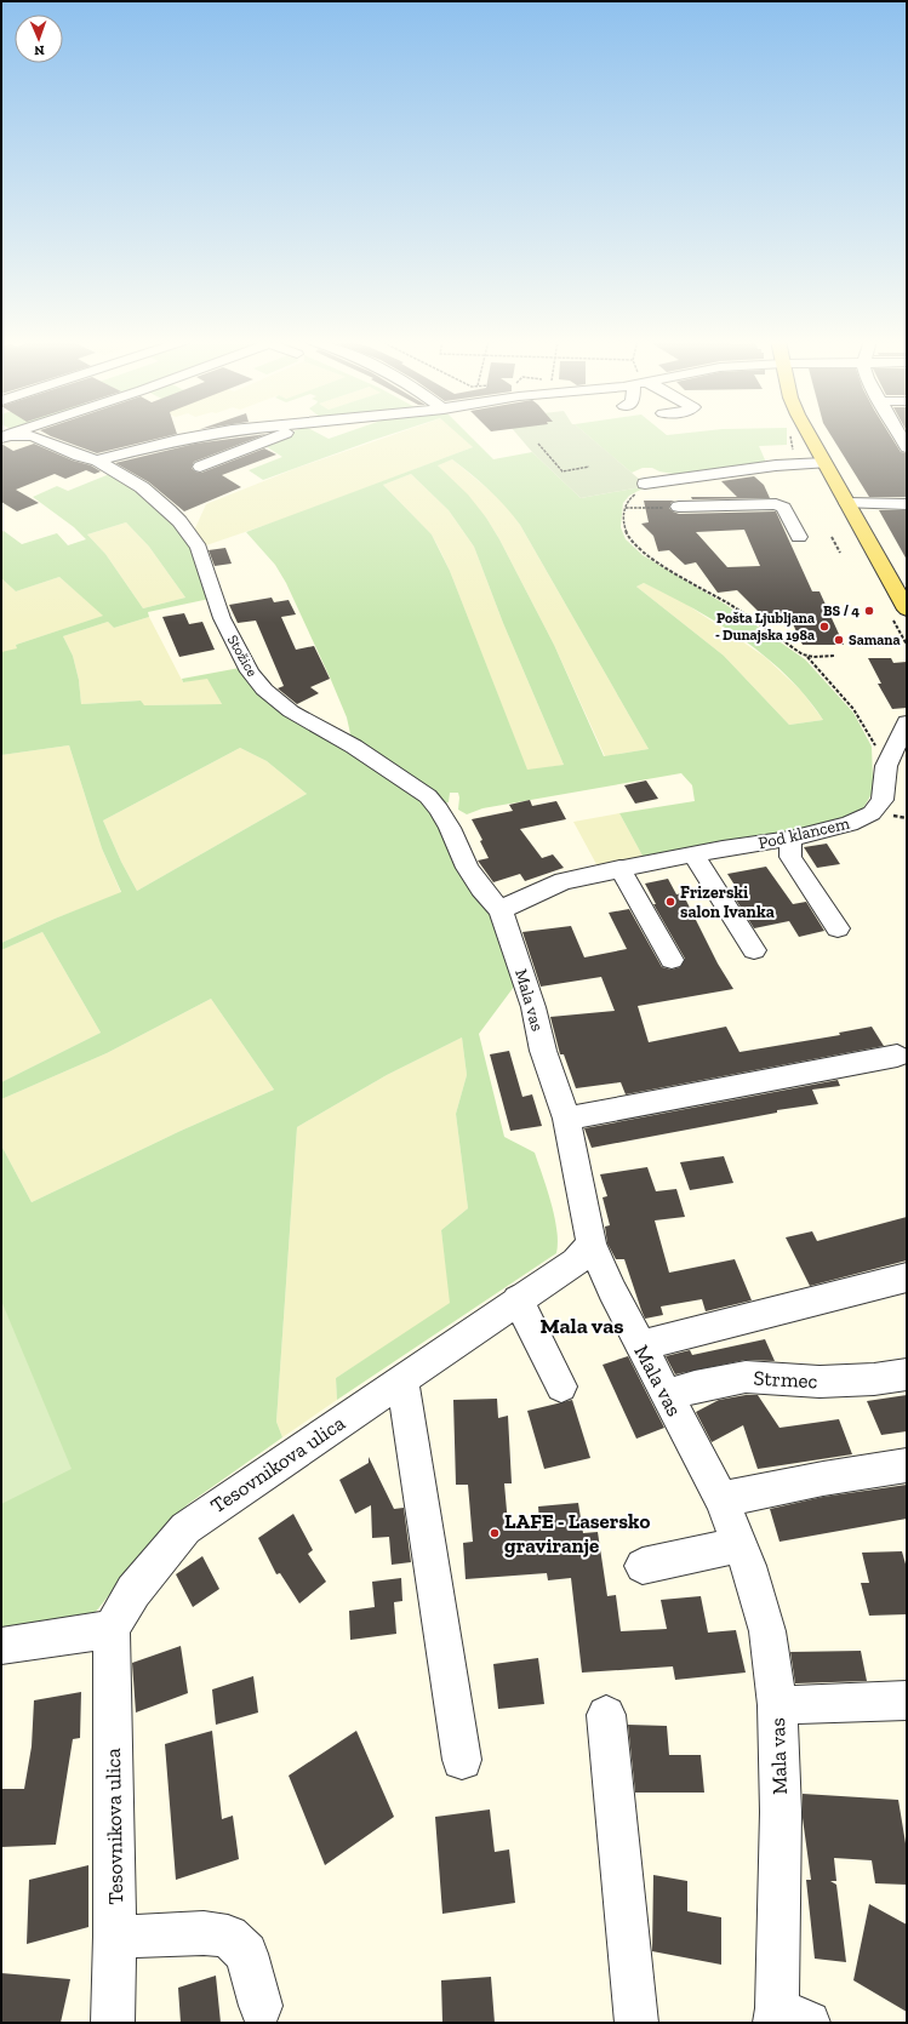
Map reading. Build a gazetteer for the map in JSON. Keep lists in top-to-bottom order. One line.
{"streets":{"street":["Stožice","Pod klancem","Mala vas","Strmec","Tesovnikova ulica"]},"crossings":[["Stožice","Pod klancem"],["Stožice","Mala vas"],["Pod klancem","Mala vas"],["Mala vas","Strmec"],["Mala vas","Tesovnikova ulica"]],"districts":["Mala vas"],"places":["BS / 4","Pošta Ljubljana - Dunajska 198a","Samana","Frizerski salon Ivanka","LAFE - Lasersko graviranje"],"north":"bottom"}
